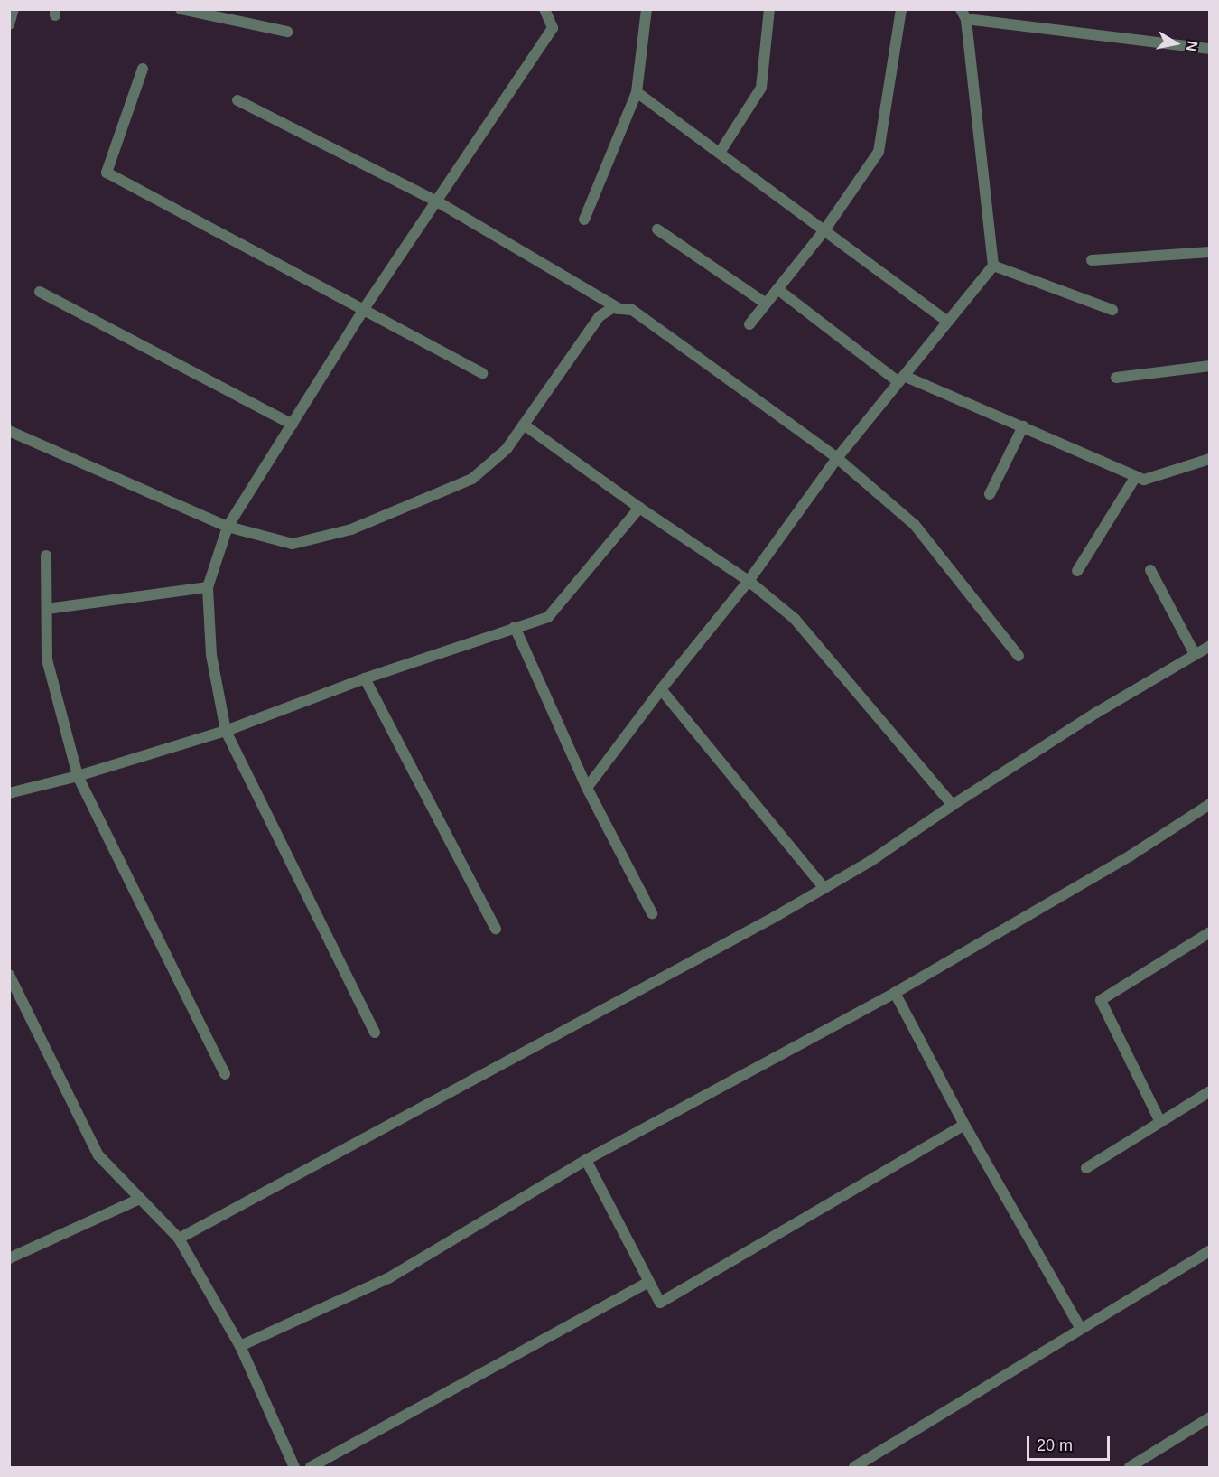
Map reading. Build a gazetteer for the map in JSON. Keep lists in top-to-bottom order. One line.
{"scale_bar":"20 m","north":"right"}
